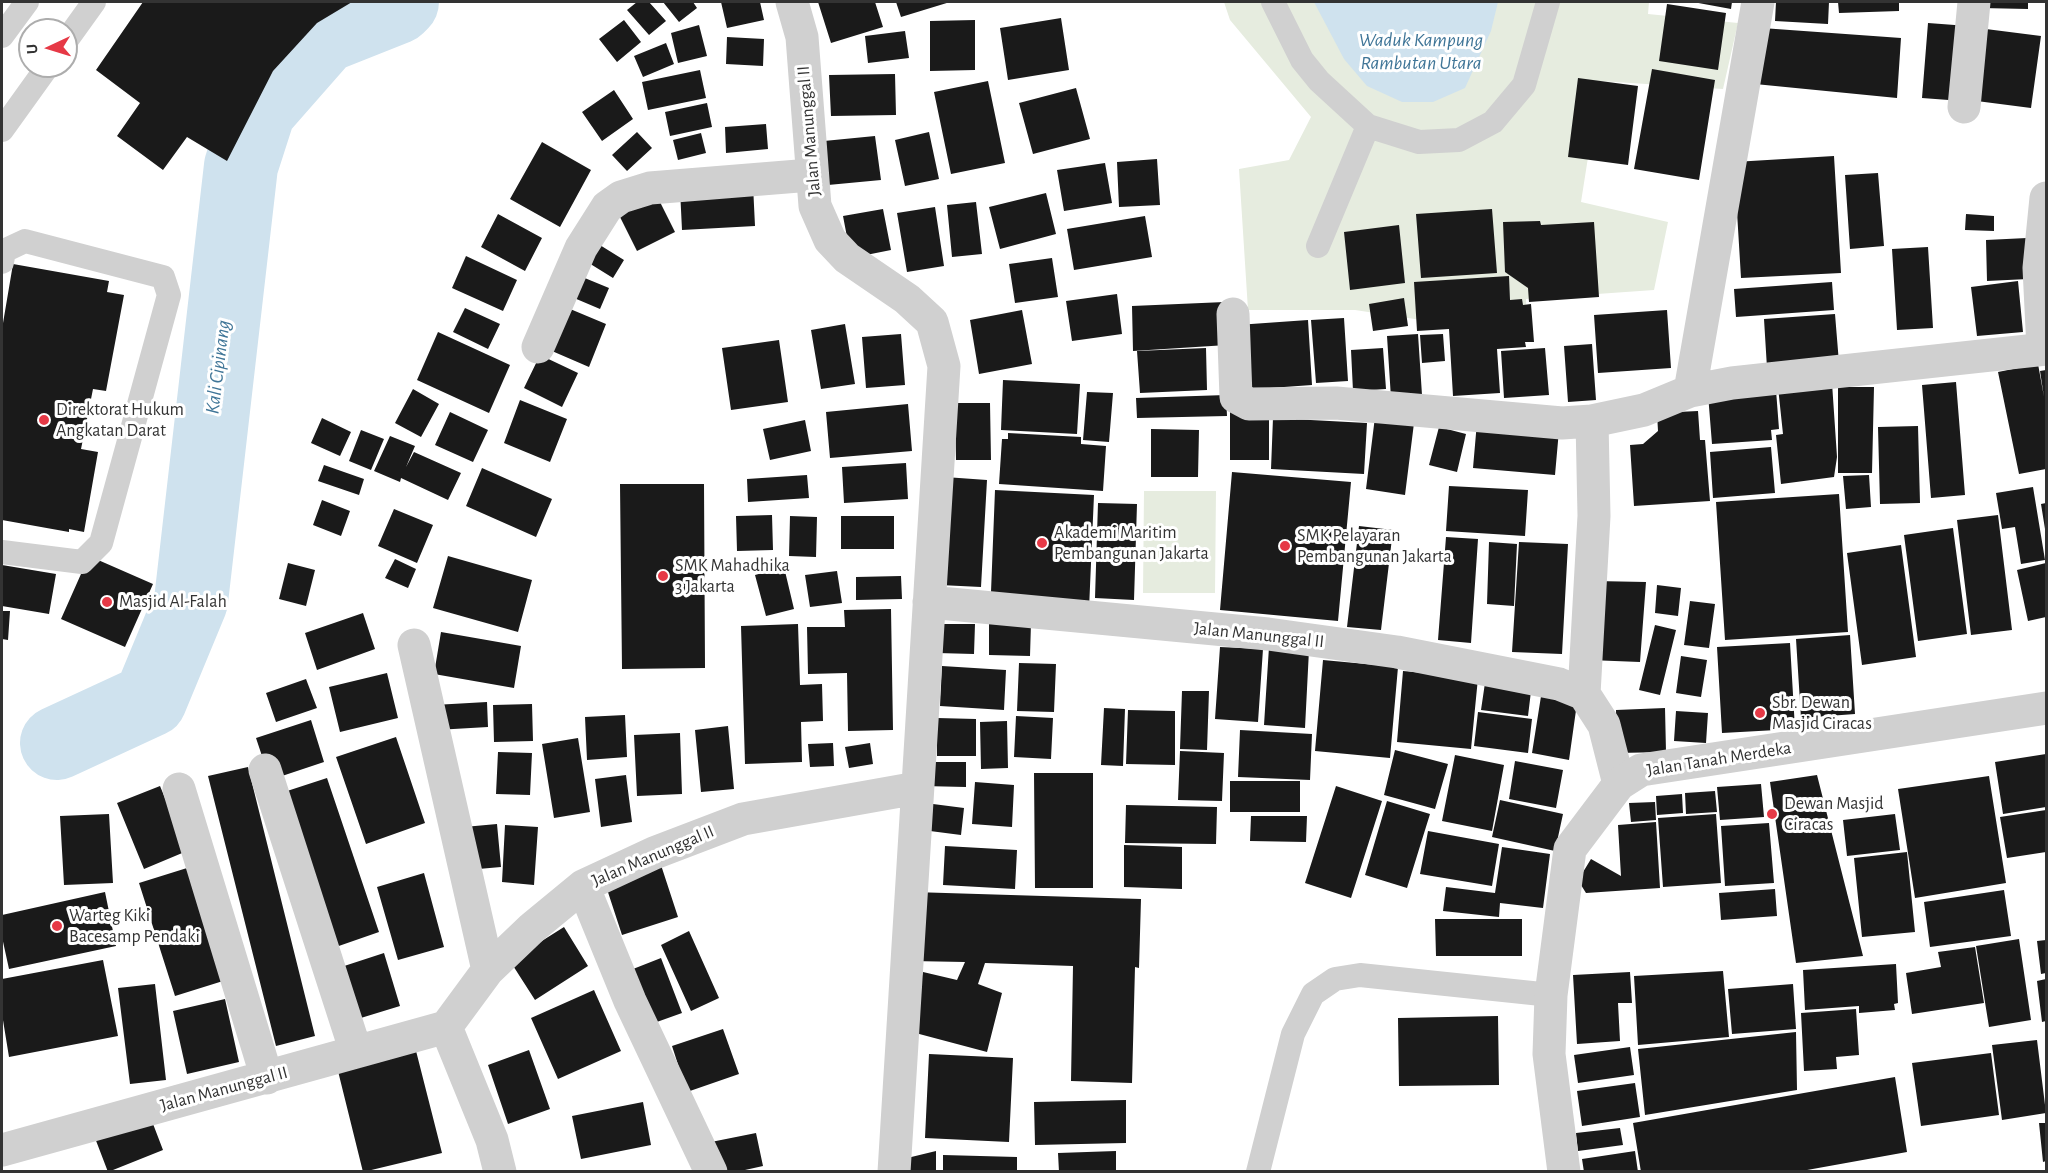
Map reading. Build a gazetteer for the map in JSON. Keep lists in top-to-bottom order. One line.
{"streets":{"street":["Jalan Manunggal II","Jalan Tanah Merdeka"]},"water":["Waduk Kampung Rambutan Utara","Kali Cipinang"],"places":["Direktorat Hukum Angkatan Darat","Akademi Maritim Pembangunan Jakarta","SMK Pelayaran Pembangunan Jakarta","SMK Mahadhika 3 Jakarta","Masjid Al-Falah","Sbr. Dewan Masjid Ciracas","Dewan Masjid Ciracas","Warteg Kiki Bacesamp Pendaki"],"north":"left"}
